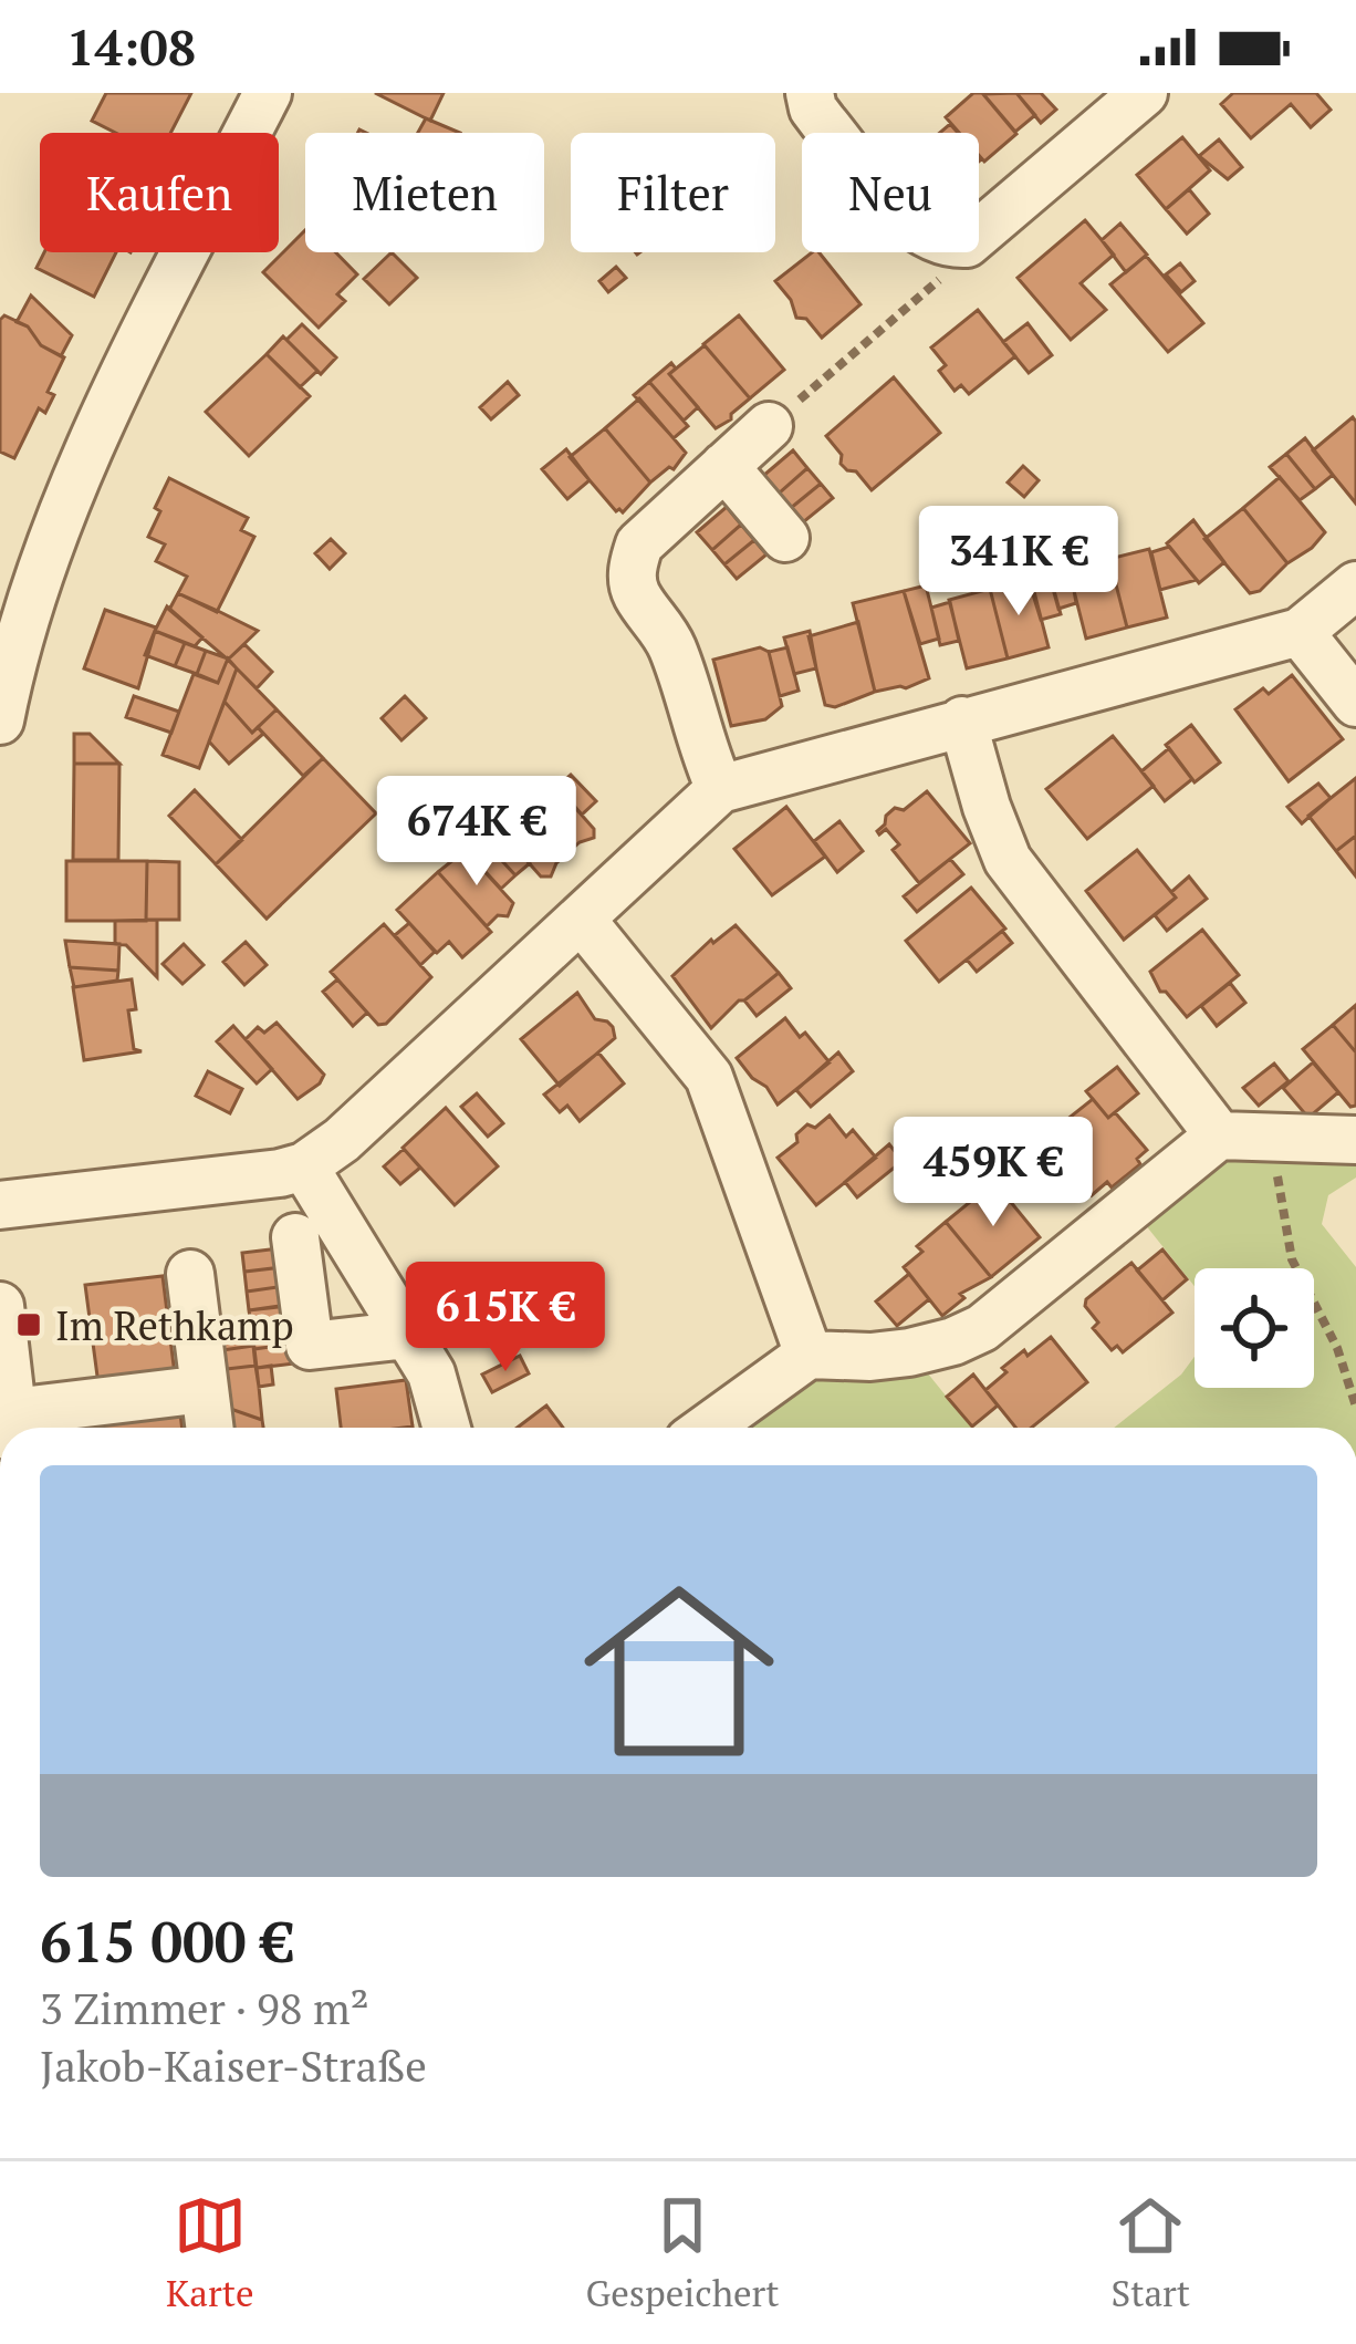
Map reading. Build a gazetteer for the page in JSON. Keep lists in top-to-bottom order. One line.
{"places":{"transit":["Im Rethkamp"]},"page":{"status":"14:08","chip":["Kaufen","Mieten","Filter","Neu"],"price":["341K €","674K €","459K €","615K €"],"list":[{"name":"615 000 €","note":"3 Zimmer · 98 m² · Jakob-Kaiser-Straße"}],"tabs":["Karte","Gespeichert","Start"]}}
